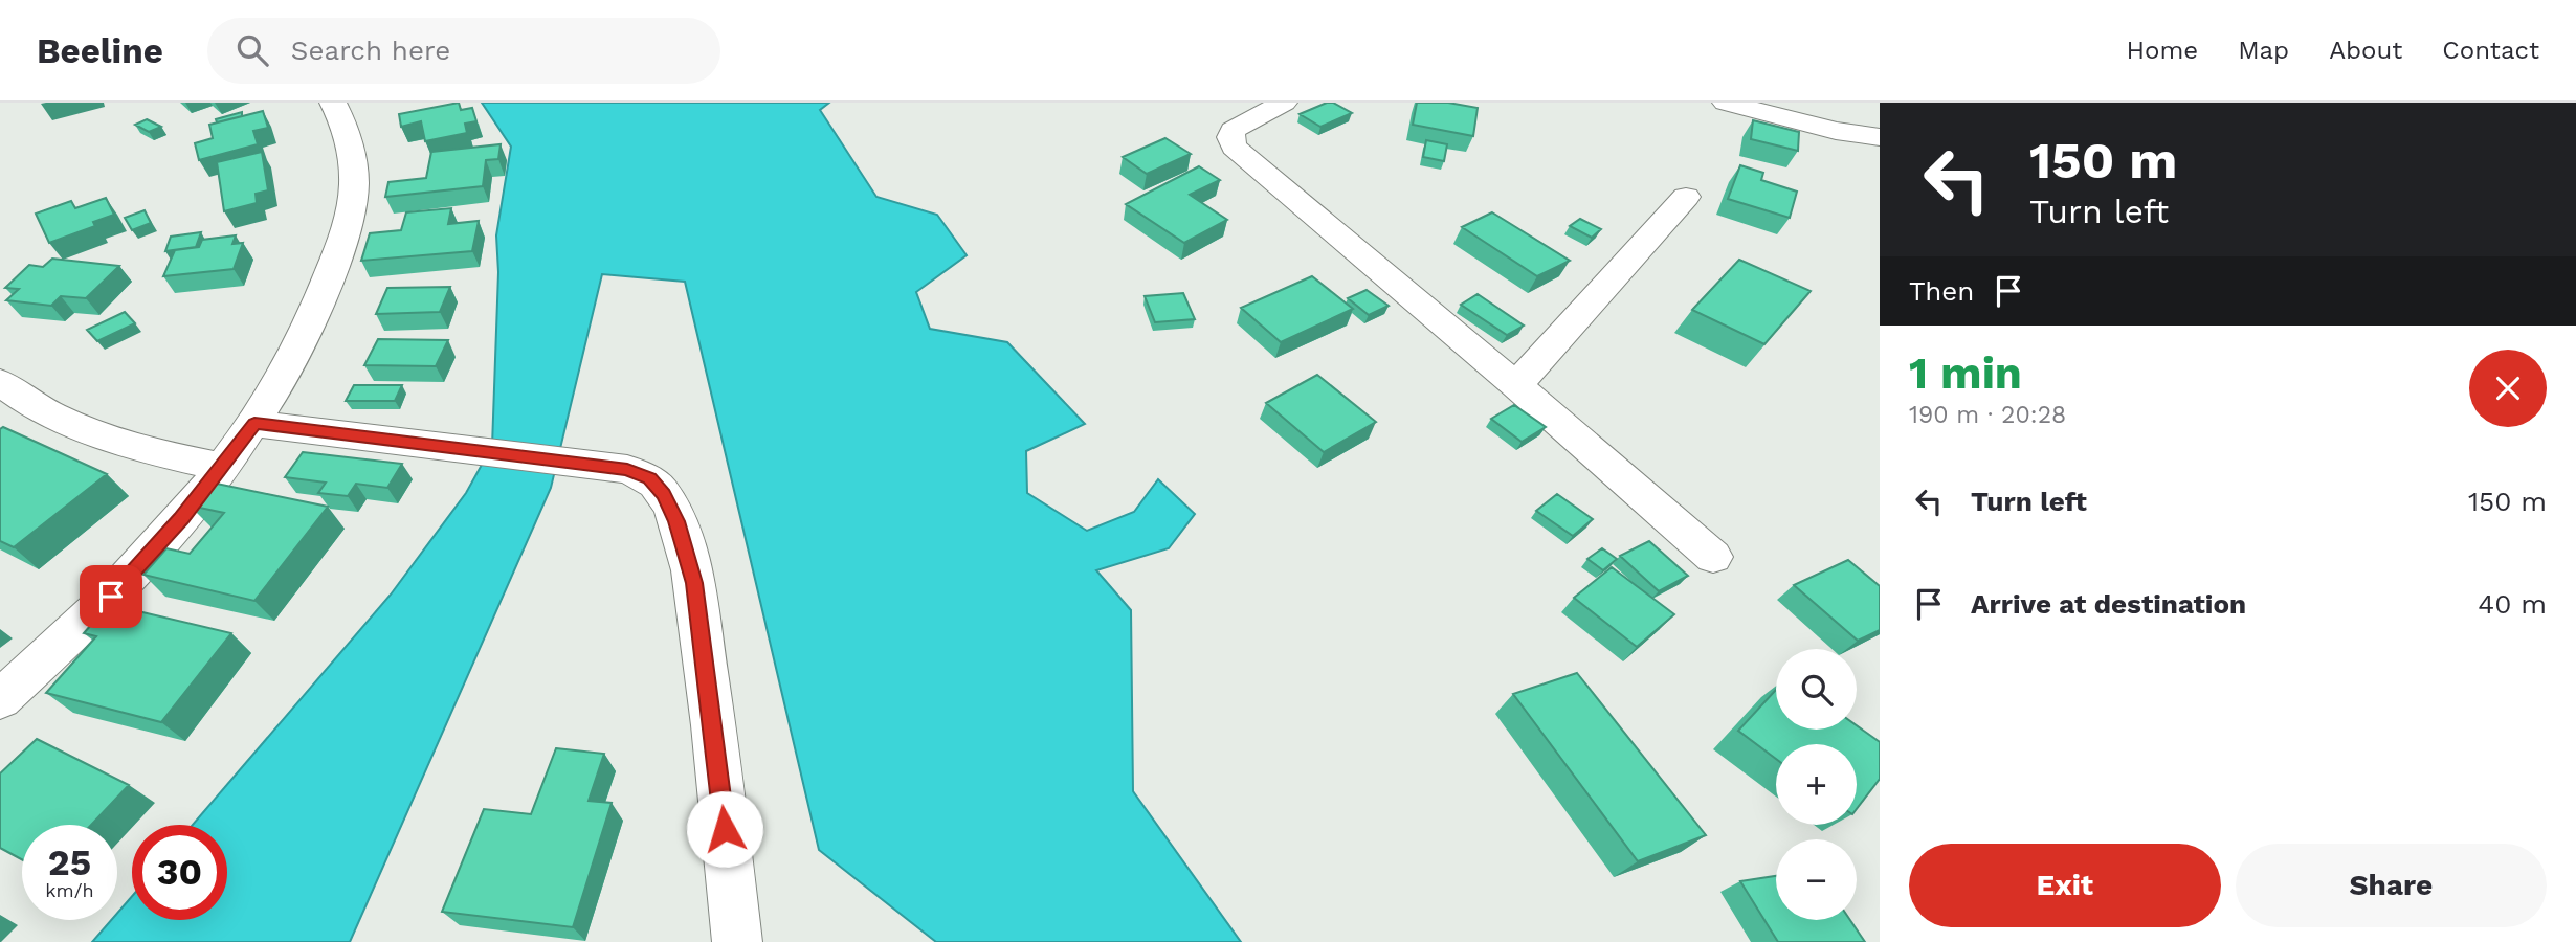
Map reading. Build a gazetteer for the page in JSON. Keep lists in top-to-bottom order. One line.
{"page":{"header":"Beeline","search":"Search here","nav":["Home","Map","About","Contact"],"turn":["150 m","Turn left"],"then":"Then","heading":["1 min","190 m · 20:28"],"list":[{"name":"Turn left","value":"150 m"},{"name":"Arrive at destination","value":"40 m"}],"map_buttons":["+","−"],"speed":"25 km/h","limit":"30","buttons":["Exit","Share"]}}
